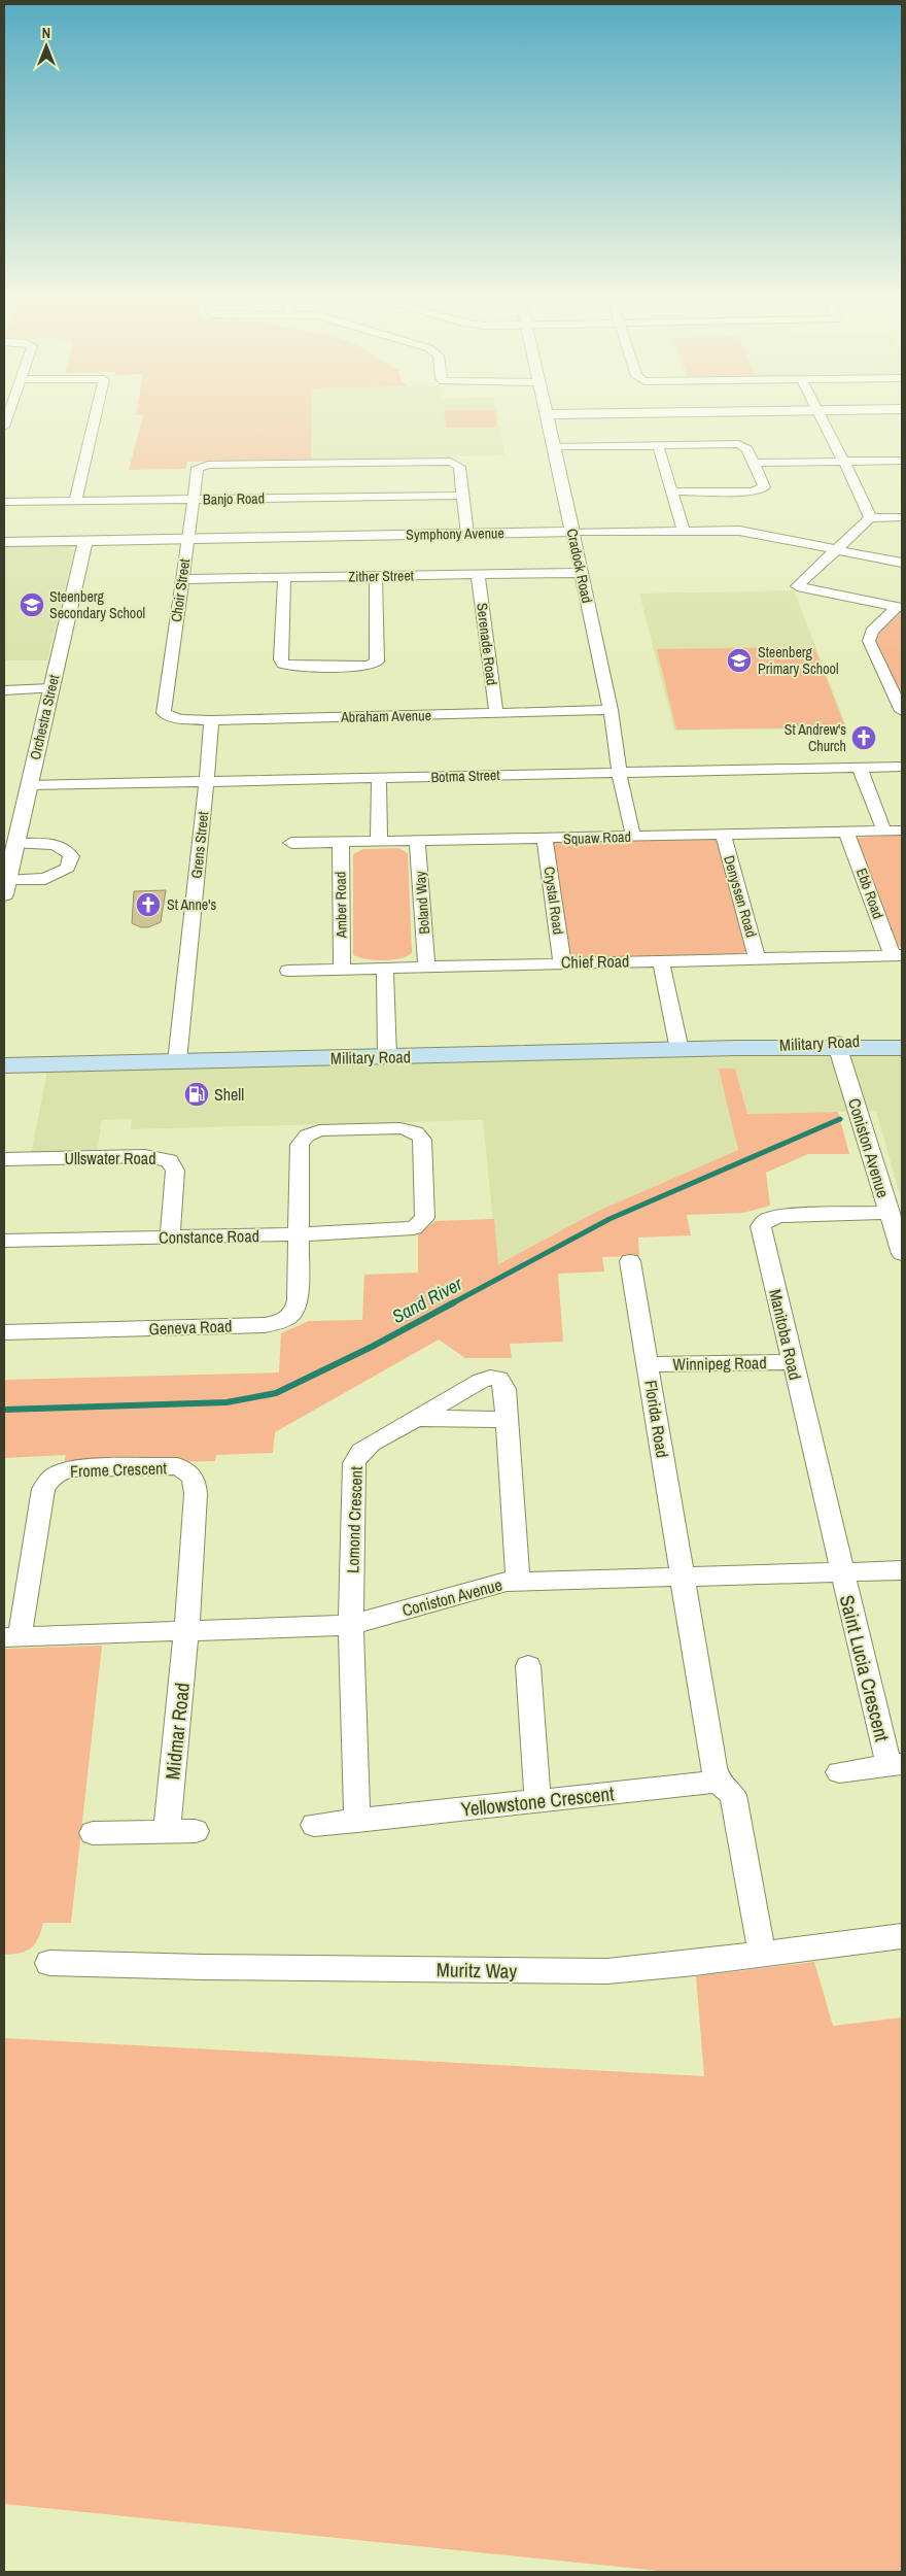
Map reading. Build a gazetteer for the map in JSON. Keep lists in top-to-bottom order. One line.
{"streets":{"main road":["Military Road"],"street":["Banjo Road","Symphony Avenue","Cradock Road","Zither Street","Choir Street","Serenade Road","Abraham Avenue","Orchestra Street","Botma Street","Squaw Road","Grens Street","Ebb Road","Denyssen Road","Crystal Road","Boland Way","Amber Road","Chief Road","Coniston Avenue","Ullswater Road","Constance Road","Geneva Road","Manitoba Road","Winnipeg Road","Florida Road","Frome Crescent","Lomond Crescent","Saint Lucia Crescent","Midmar Road","Yellowstone Crescent","Muritz Way"]},"crossings":[["Banjo Road","Choir Street"],["Symphony Avenue","Cradock Road"],["Symphony Avenue","Choir Street"],["Symphony Avenue","Orchestra Street"],["Cradock Road","Zither Street"],["Cradock Road","Abraham Avenue"],["Cradock Road","Botma Street"],["Cradock Road","Squaw Road"],["Zither Street","Choir Street"],["Zither Street","Serenade Road"],["Choir Street","Abraham Avenue"],["Serenade Road","Abraham Avenue"],["Abraham Avenue","Grens Street"],["Orchestra Street","Botma Street"],["Botma Street","Grens Street"],["Squaw Road","Ebb Road"],["Squaw Road","Denyssen Road"],["Squaw Road","Crystal Road"],["Squaw Road","Boland Way"],["Squaw Road","Amber Road"],["Grens Street","Military Road"],["Ebb Road","Chief Road"],["Denyssen Road","Chief Road"],["Crystal Road","Chief Road"],["Boland Way","Chief Road"],["Amber Road","Chief Road"],["Military Road","Coniston Avenue"],["Coniston Avenue","Manitoba Road"],["Coniston Avenue","Florida Road"],["Coniston Avenue","Frome Crescent"],["Coniston Avenue","Lomond Crescent"],["Coniston Avenue","Saint Lucia Crescent"],["Coniston Avenue","Midmar Road"],["Ullswater Road","Constance Road"],["Constance Road","Geneva Road"],["Manitoba Road","Winnipeg Road"],["Manitoba Road","Saint Lucia Crescent"],["Winnipeg Road","Florida Road"],["Frome Crescent","Midmar Road"]],"water":["Sand River"],"places":{"school or university":["Steenberg Secondary School","Steenberg Primary School"],"church":["St Andrew's Church","St Anne's"],"fuel station":["Shell"]},"north":"top"}
